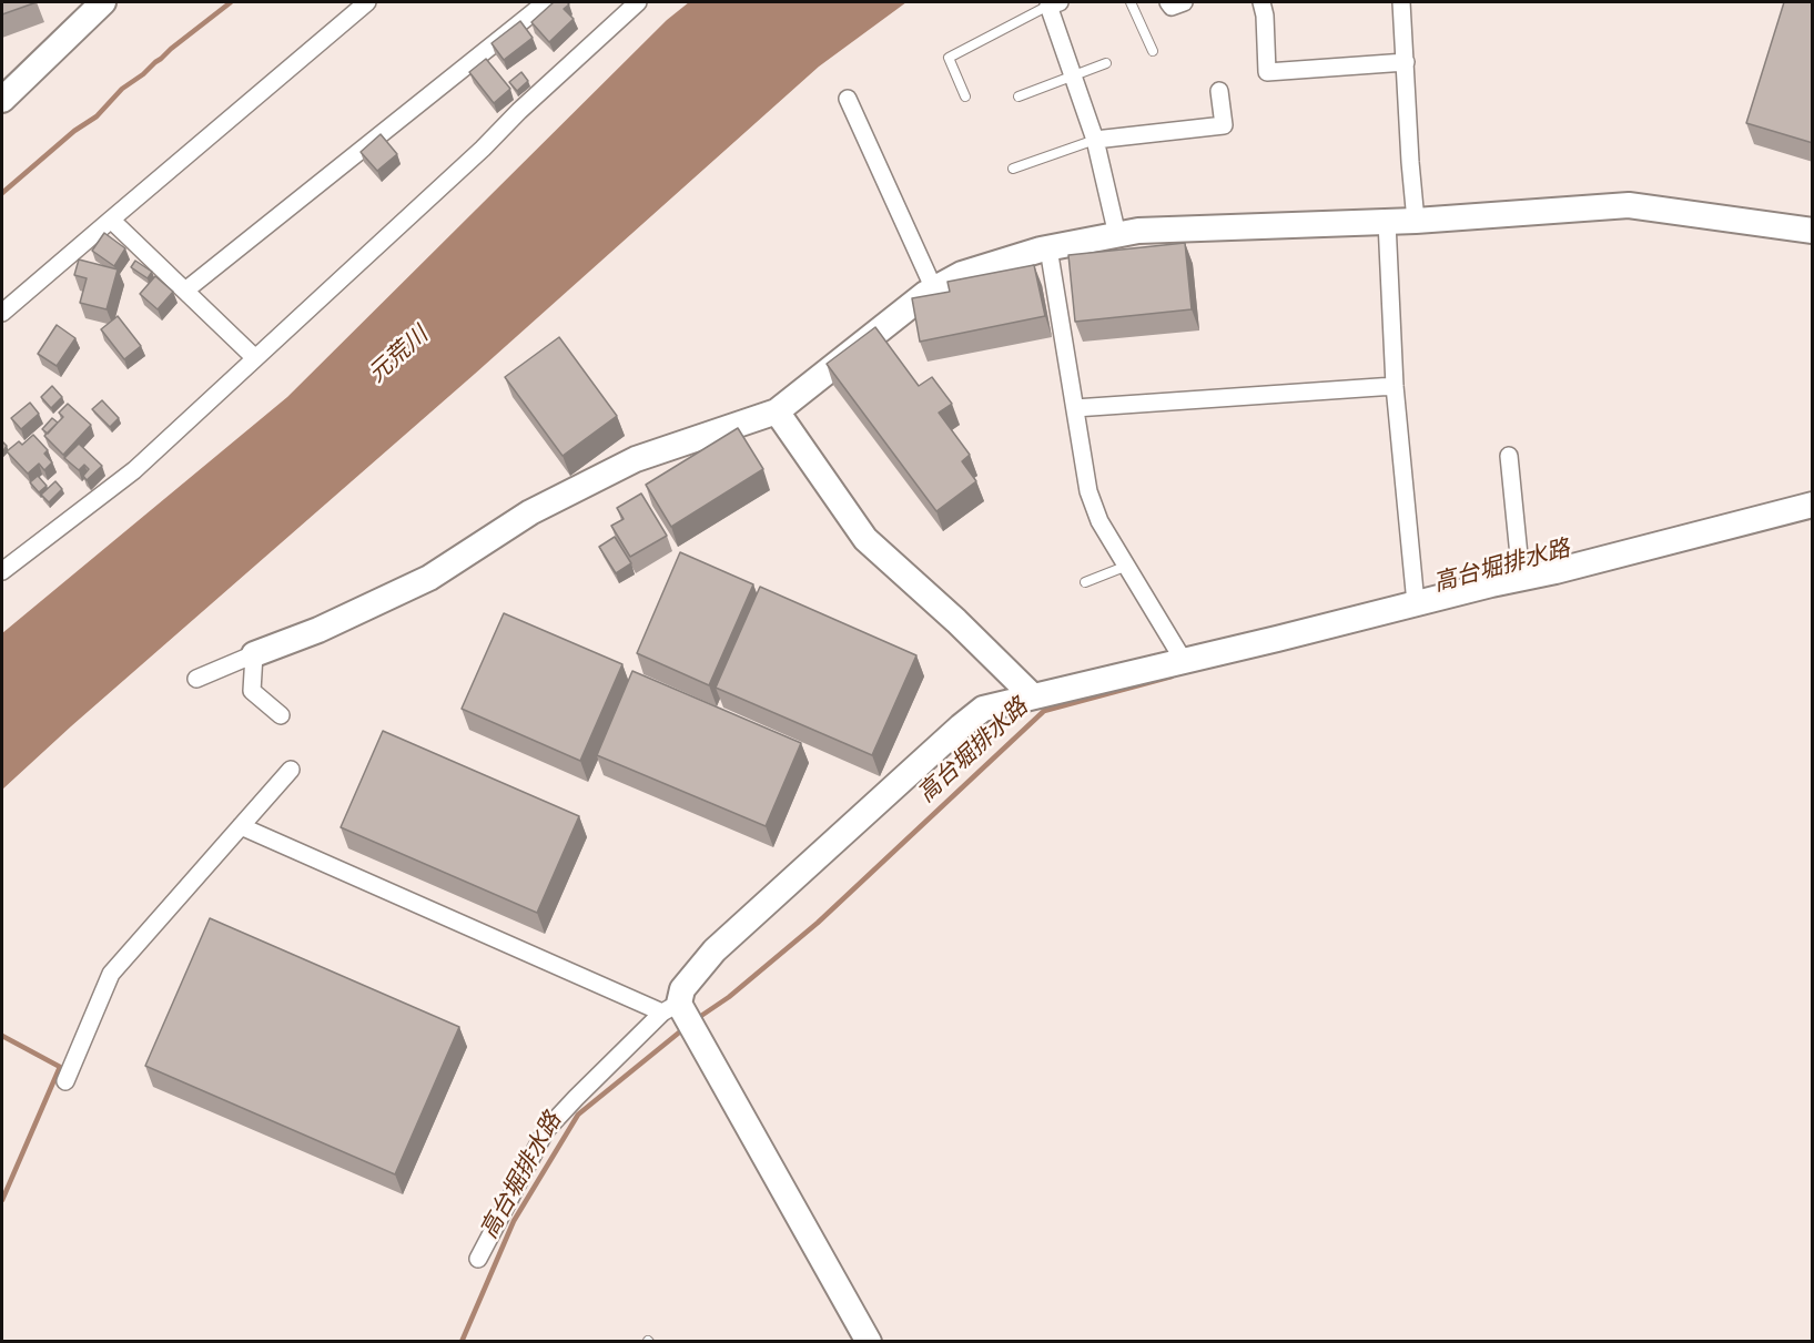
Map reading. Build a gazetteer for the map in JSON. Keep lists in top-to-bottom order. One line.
{"water":["元荒川","高台堀排水路"]}
